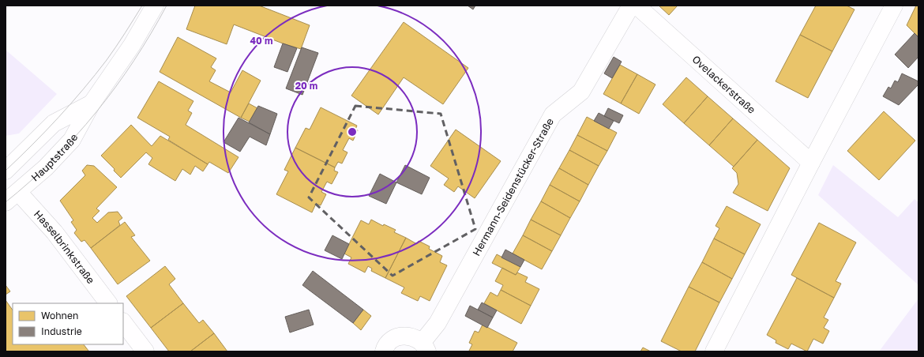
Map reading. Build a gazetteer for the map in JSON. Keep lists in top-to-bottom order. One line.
{"streets":{"street":["Ovelackerstraße","Hauptstraße","Hermann-Seidenstücker-Straße","Hasselbrinkstraße"]},"crossings":[["Hauptstraße","Hasselbrinkstraße"]],"legend":["Wohnen","Industrie"],"rings":["40 m","20 m"]}
